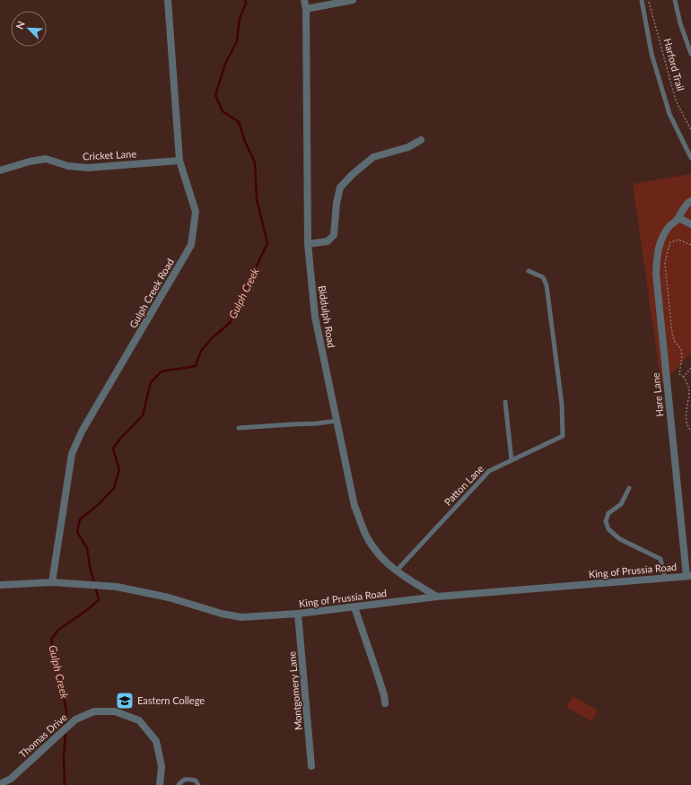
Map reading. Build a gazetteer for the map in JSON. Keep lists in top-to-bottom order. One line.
{"streets":{"street":["Cricket Lane","Gulph Creek Road","Biddulph Road","Hare Lane","King of Prussia Road","Montgomery Lane","Thomas Drive"],"lane":["Patton Lane"],"path":["Harford Trail"]},"crossings":[["Cricket Lane","Gulph Creek Road"],["Gulph Creek Road","King of Prussia Road"],["Biddulph Road","Patton Lane"],["Biddulph Road","King of Prussia Road"],["Hare Lane","King of Prussia Road"],["King of Prussia Road","Montgomery Lane"]],"water":["Gulph Creek"],"places":{"school or university":["Eastern College"]},"north":"top left"}
